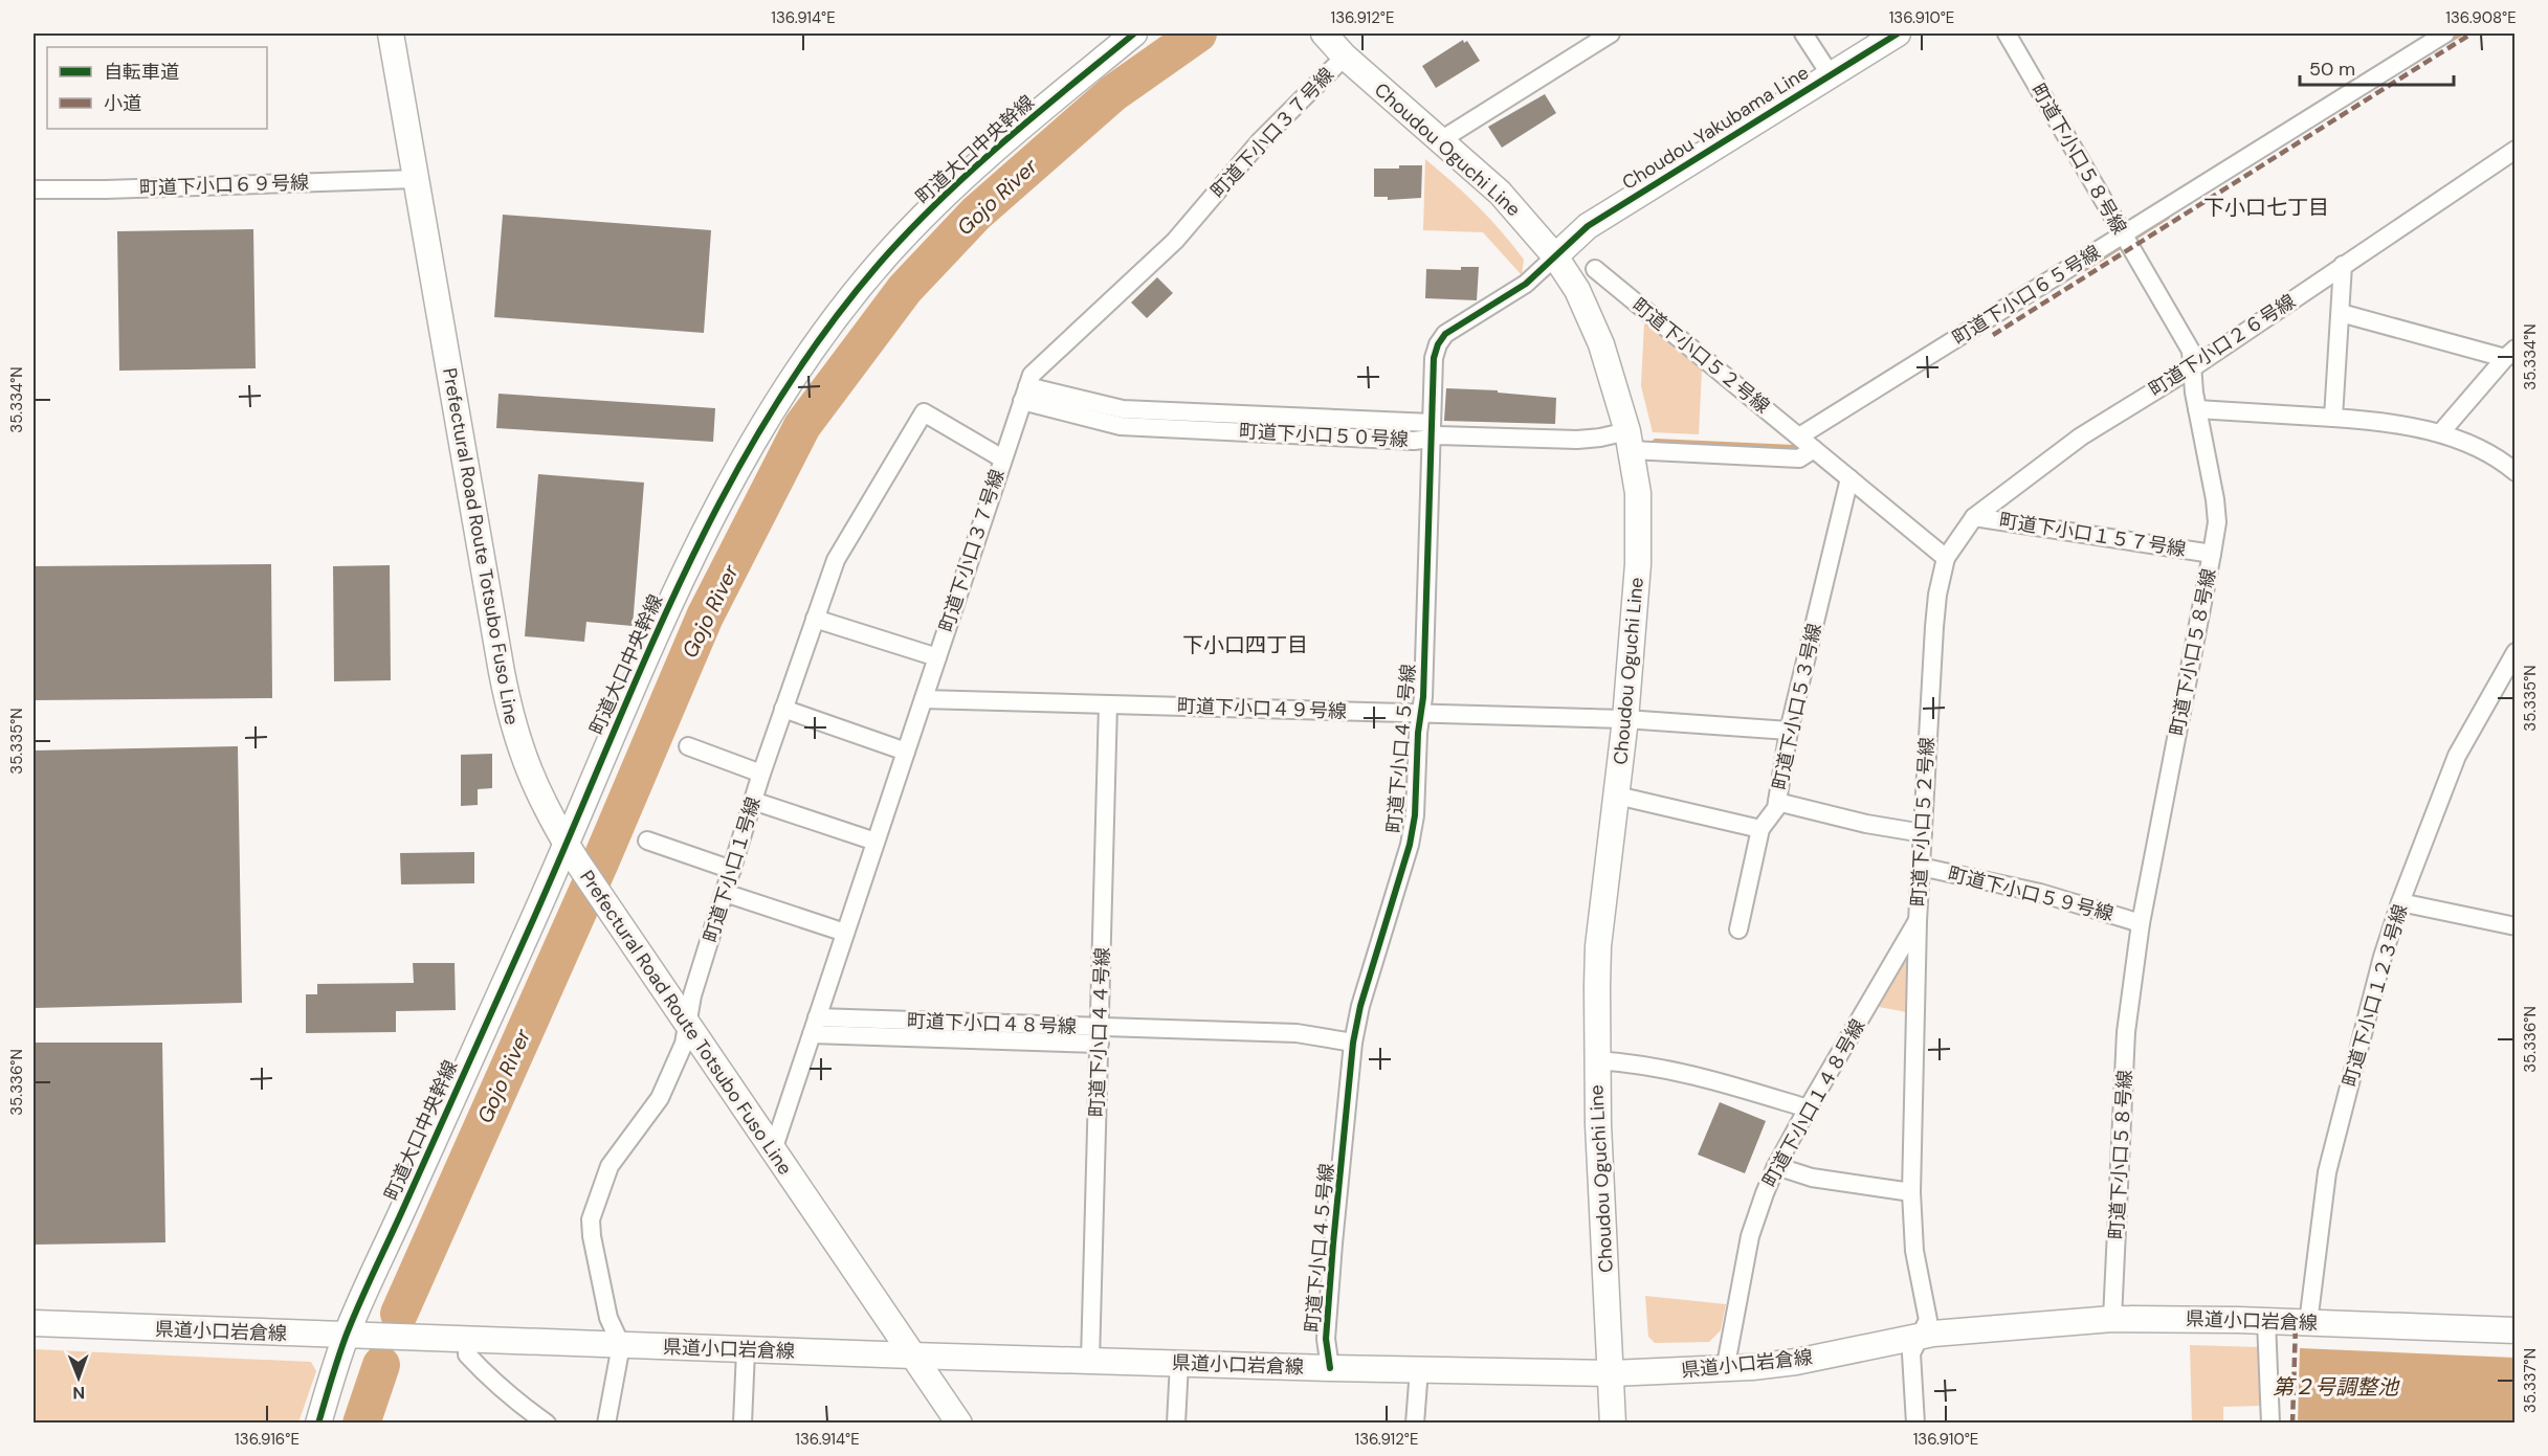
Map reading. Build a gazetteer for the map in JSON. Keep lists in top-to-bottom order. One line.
{"streets":{"main road":["Choudou Yakubama Line","町道大口中央幹線","Choudou Oguchi Line","Prefectural Road Route Totsubo Fuso Line","県道小口岩倉線"],"street":["町道下小口３７号線","町道下小口５８号線","町道下小口６９号線","町道下小口６５号線","町道下小口２６号線","町道下小口５２号線","町道下小口５０号線","町道下小口１５７号線","町道下小口５３号線","町道下小口４９号線","町道下小口４５号線","町道下小口１号線","町道下小口５９号線","町道下小口１２３号線","町道下小口４８号線","町道下小口４４号線","町道下小口１４８号線"]},"crossings":[["Choudou Yakubama Line","Choudou Oguchi Line"],["Choudou Yakubama Line","町道下小口４５号線"],["町道下小口３７号線","Choudou Oguchi Line"],["町道下小口３７号線","町道下小口５０号線"],["町道下小口３７号線","Prefectural Road Route Totsubo Fuso Line"],["町道下小口３７号線","町道下小口４９号線"],["町道下小口３７号線","町道下小口１号線"],["町道下小口３７号線","町道下小口４８号線"],["町道大口中央幹線","Prefectural Road Route Totsubo Fuso Line"],["町道大口中央幹線","県道小口岩倉線"],["Choudou Oguchi Line","町道下小口５０号線"],["Choudou Oguchi Line","町道下小口４９号線"],["Choudou Oguchi Line","町道下小口４５号線"],["Choudou Oguchi Line","県道小口岩倉線"],["町道下小口５８号線","町道下小口６５号線"],["町道下小口５８号線","町道下小口２６号線"],["町道下小口５８号線","町道下小口１５７号線"],["町道下小口５８号線","町道下小口５９号線"],["町道下小口５８号線","県道小口岩倉線"],["町道下小口６９号線","Prefectural Road Route Totsubo Fuso Line"],["町道下小口６５号線","町道下小口５２号線"],["町道下小口２６号線","町道下小口５２号線"],["町道下小口２６号線","町道下小口１５７号線"],["町道下小口５２号線","町道下小口５０号線"],["町道下小口５２号線","町道下小口５３号線"],["町道下小口５２号線","町道下小口５９号線"],["町道下小口５２号線","町道下小口１４８号線"],["町道下小口５２号線","県道小口岩倉線"],["町道下小口５０号線","町道下小口４５号線"],["Prefectural Road Route Totsubo Fuso Line","町道下小口１号線"],["Prefectural Road Route Totsubo Fuso Line","県道小口岩倉線"],["町道下小口５３号線","町道下小口４９号線"],["町道下小口４９号線","町道下小口４５号線"],["町道下小口４９号線","町道下小口４４号線"],["町道下小口４５号線","町道下小口４８号線"],["町道下小口４５号線","県道小口岩倉線"],["町道下小口１号線","県道小口岩倉線"],["町道下小口１２３号線","県道小口岩倉線"],["町道下小口４８号線","町道下小口４４号線"],["町道下小口４４号線","県道小口岩倉線"],["町道下小口１４８号線","県道小口岩倉線"]],"districts":["下小口七丁目","下小口四丁目"],"water":["Gojo River","第２号調整池"],"legend":["自転車道","小道"],"scale_bar":"50 m","north":"bottom","coordinates":["136.914°E","136.912°E","136.910°E","136.908°E","35.334°N","35.335°N","35.336°N","35.337°N","136.916°E"]}
